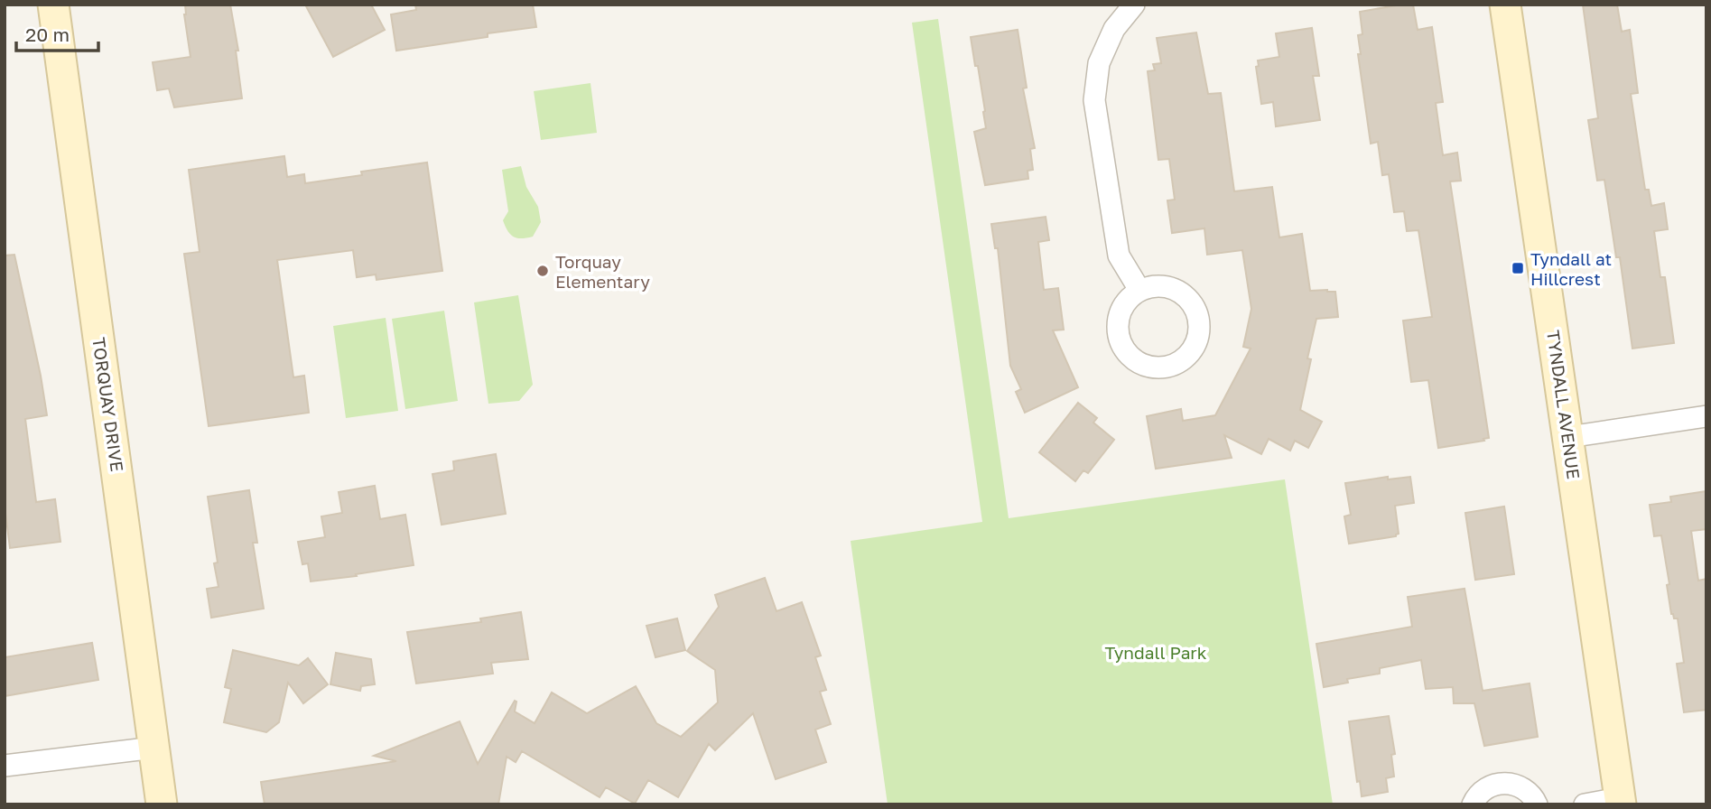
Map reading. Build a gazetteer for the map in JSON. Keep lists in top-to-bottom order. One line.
{"streets":{"street":["TORQUAY DRIVE","TYNDALL AVENUE"]},"parks":["Tyndall Park"],"places":{"transit":["Tyndall at Hillcrest"],"other":["Torquay Elementary"]},"scale_bar":"20 m"}
